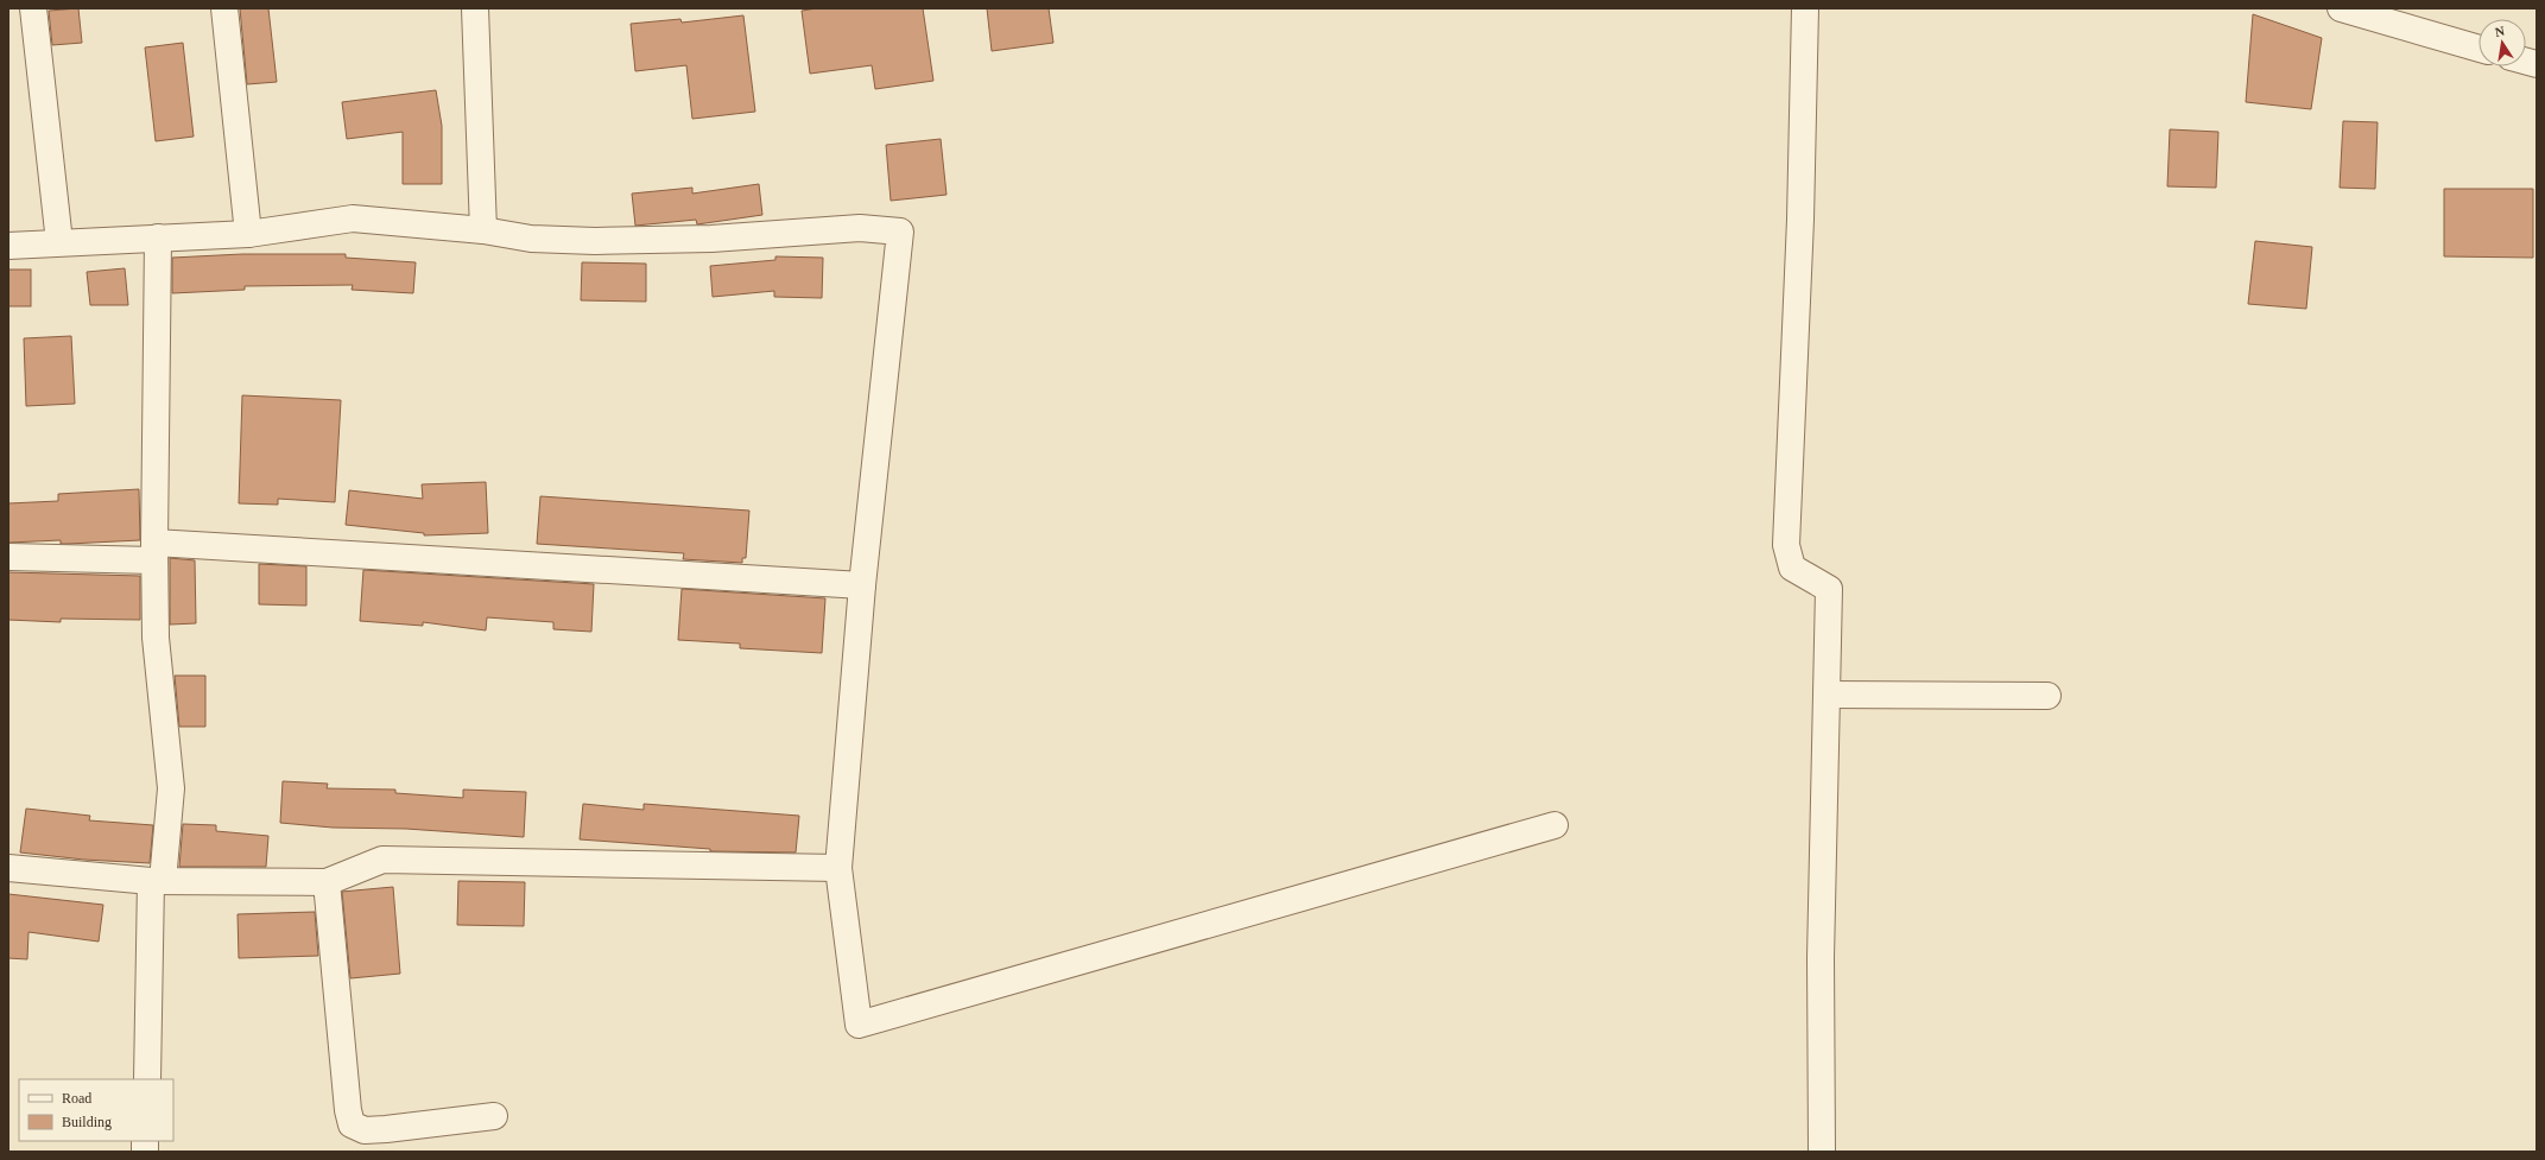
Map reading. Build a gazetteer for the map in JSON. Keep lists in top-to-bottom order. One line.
{"legend":["Road","Building"],"north":"top"}
